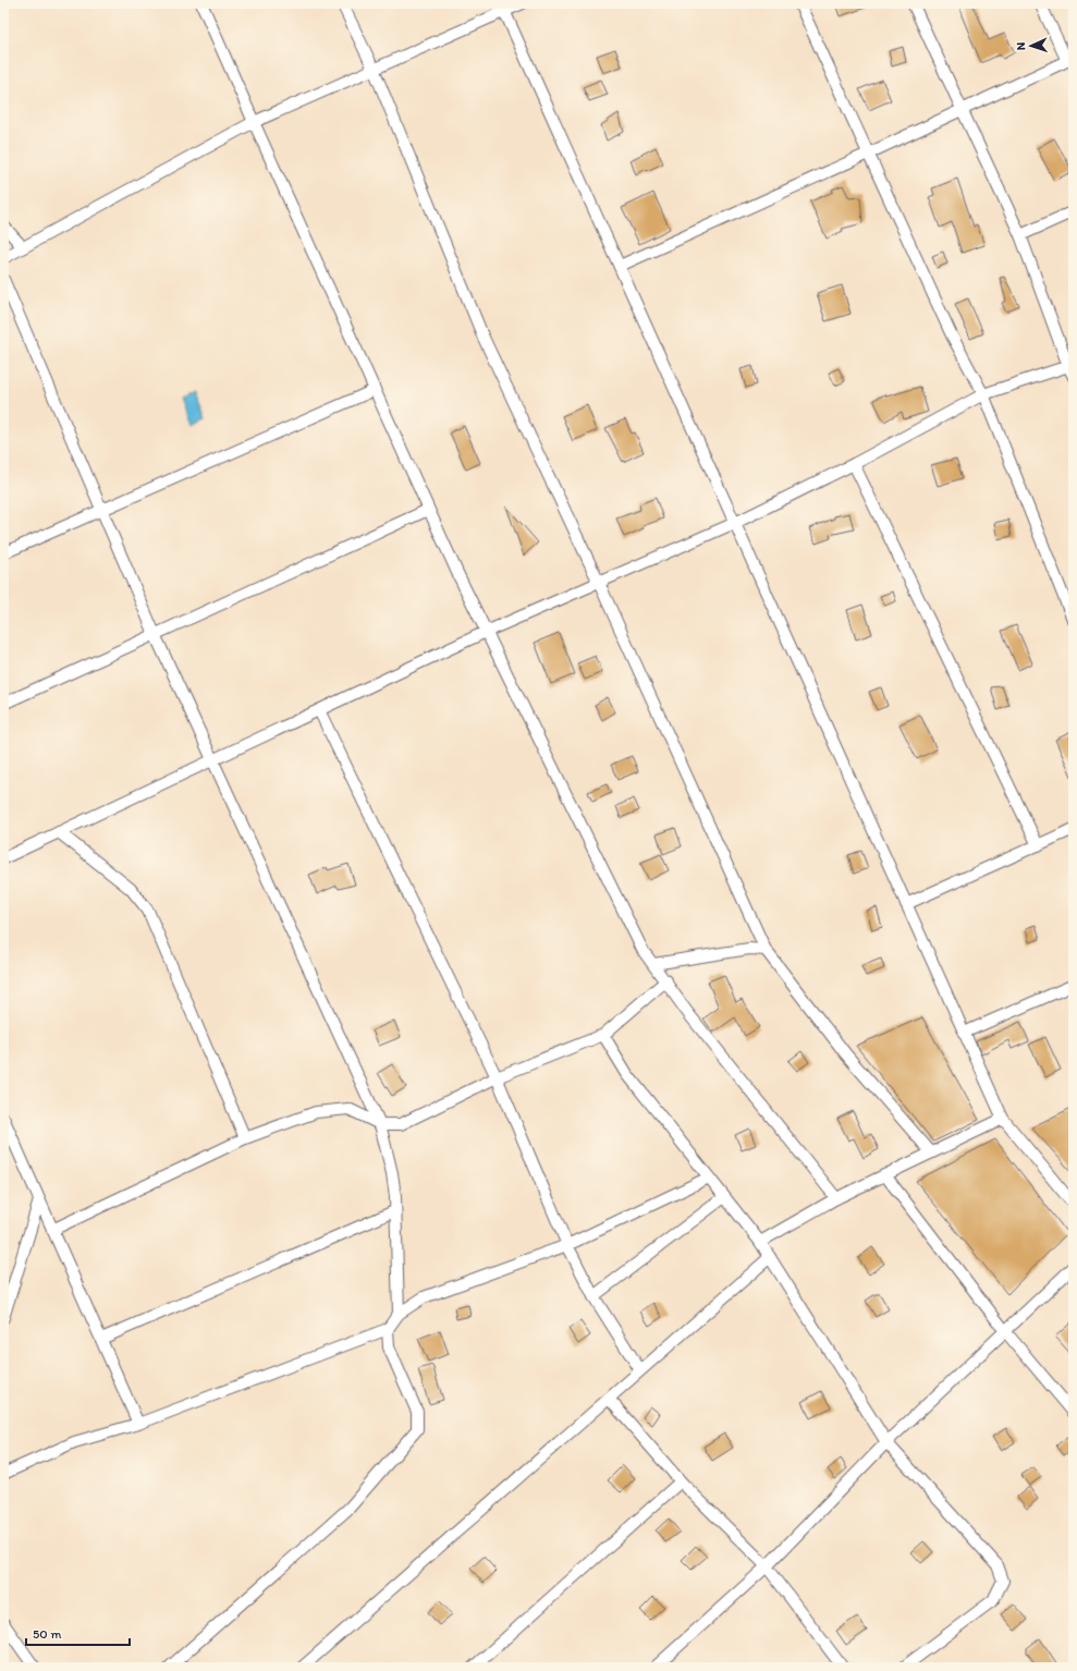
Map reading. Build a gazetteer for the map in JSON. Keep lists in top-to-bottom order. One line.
{"scale_bar":"50 m","north":"left"}
